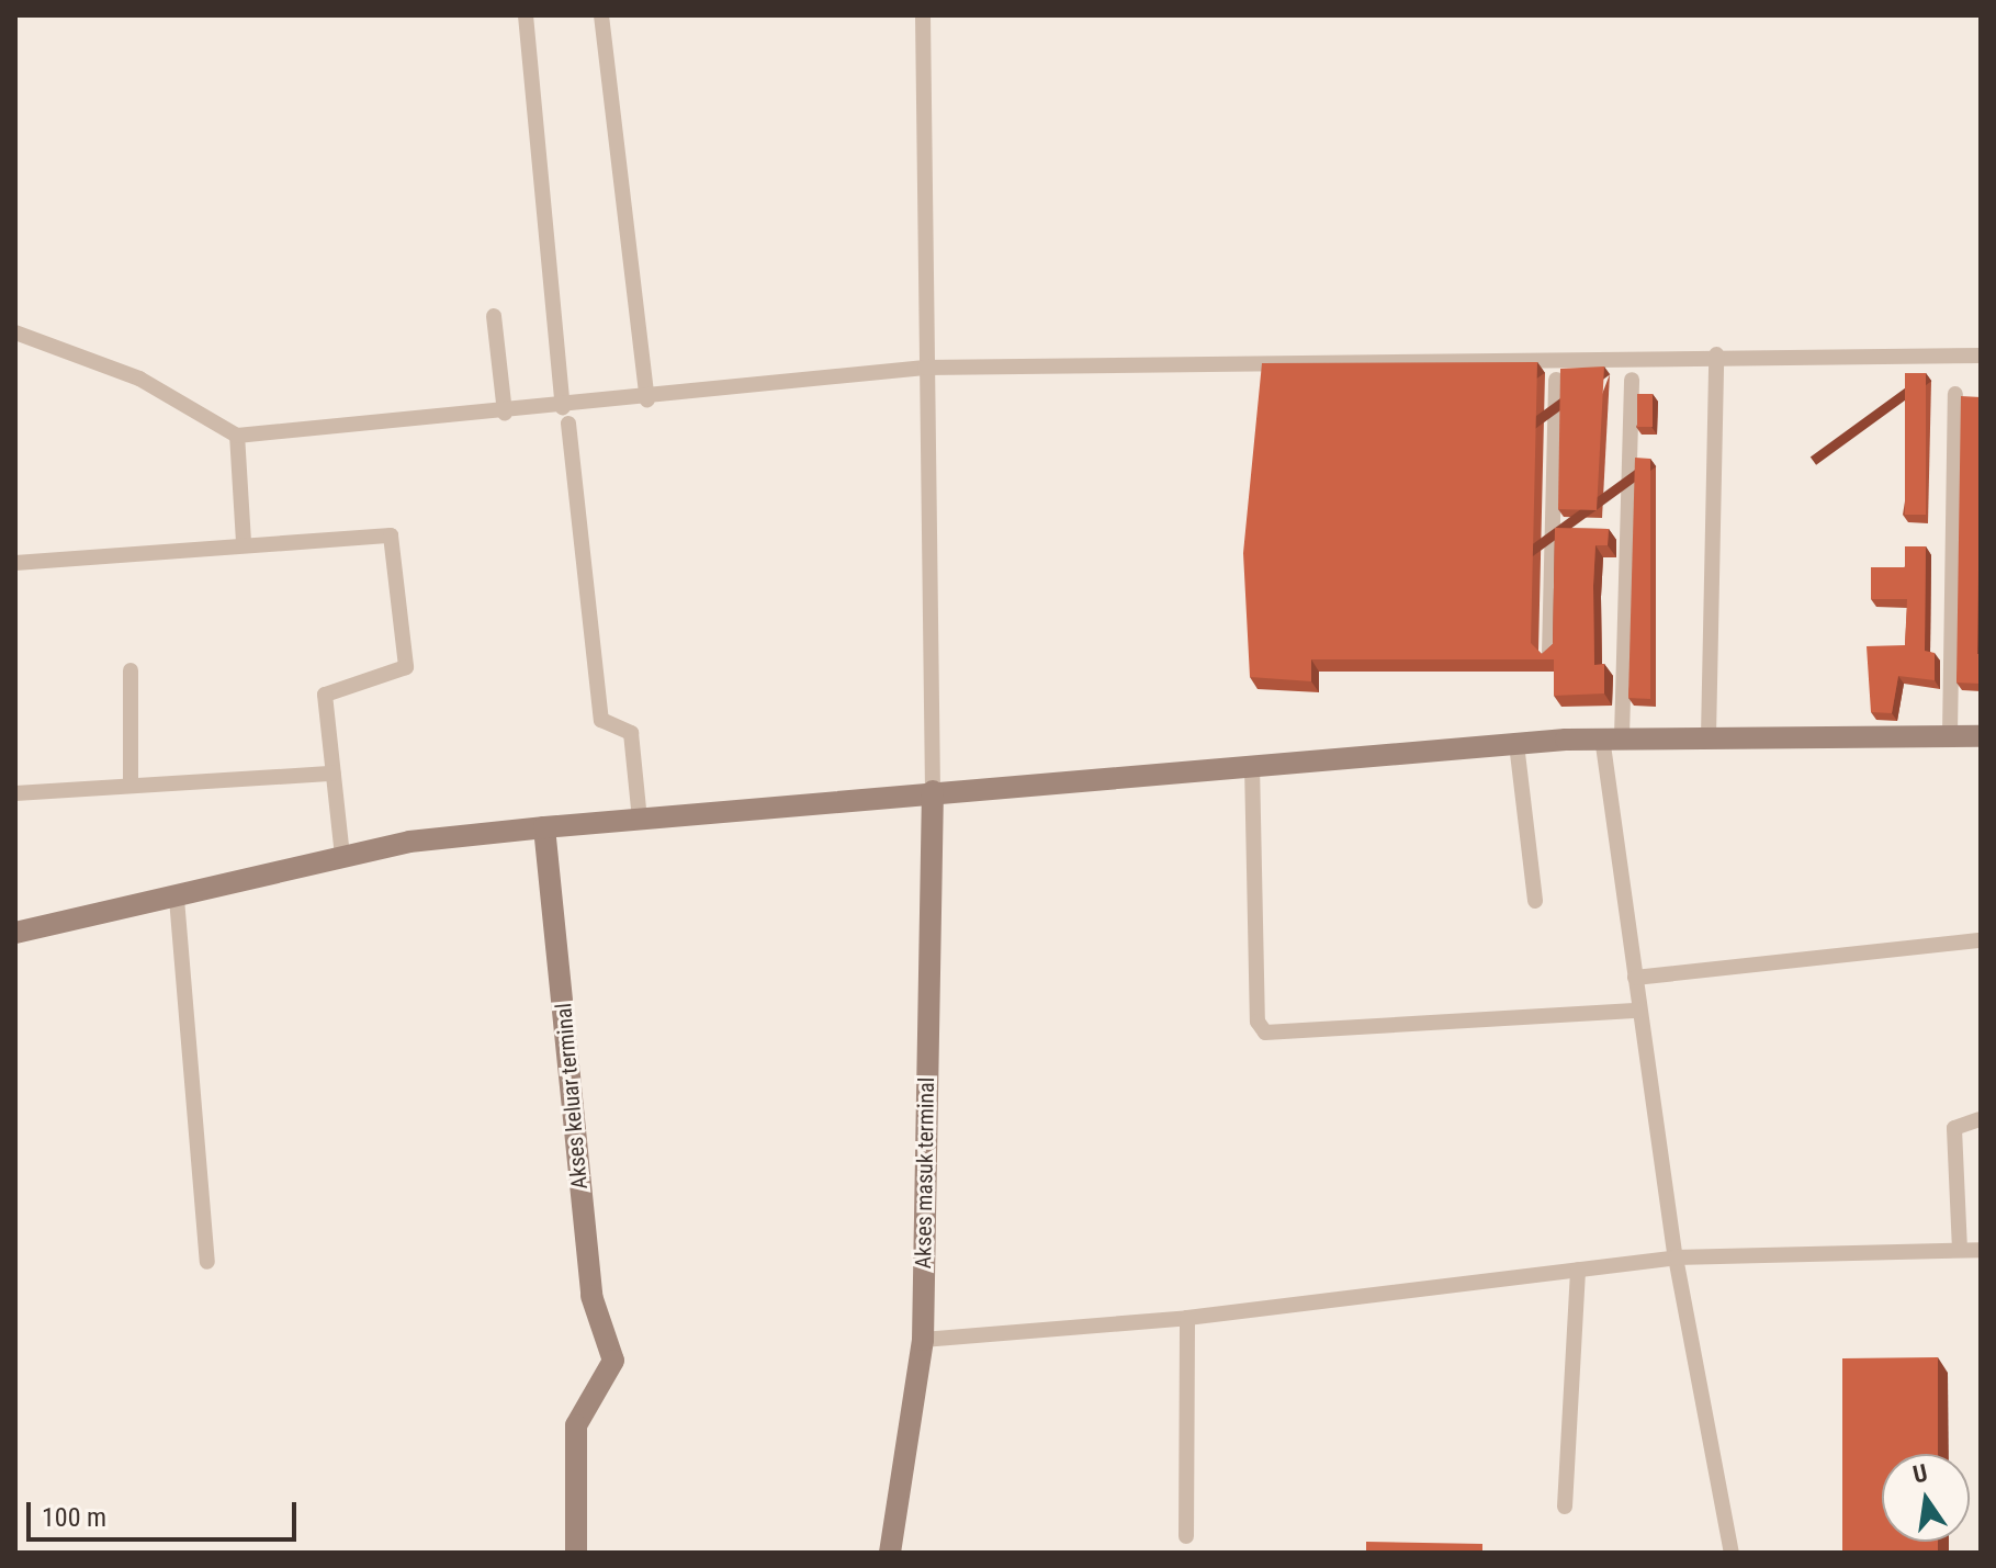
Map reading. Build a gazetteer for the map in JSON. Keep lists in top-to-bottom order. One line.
{"streets":{"street":["Akses keluar terminal","Akses masuk terminal"]},"scale_bar":"100 m","north":"top"}
